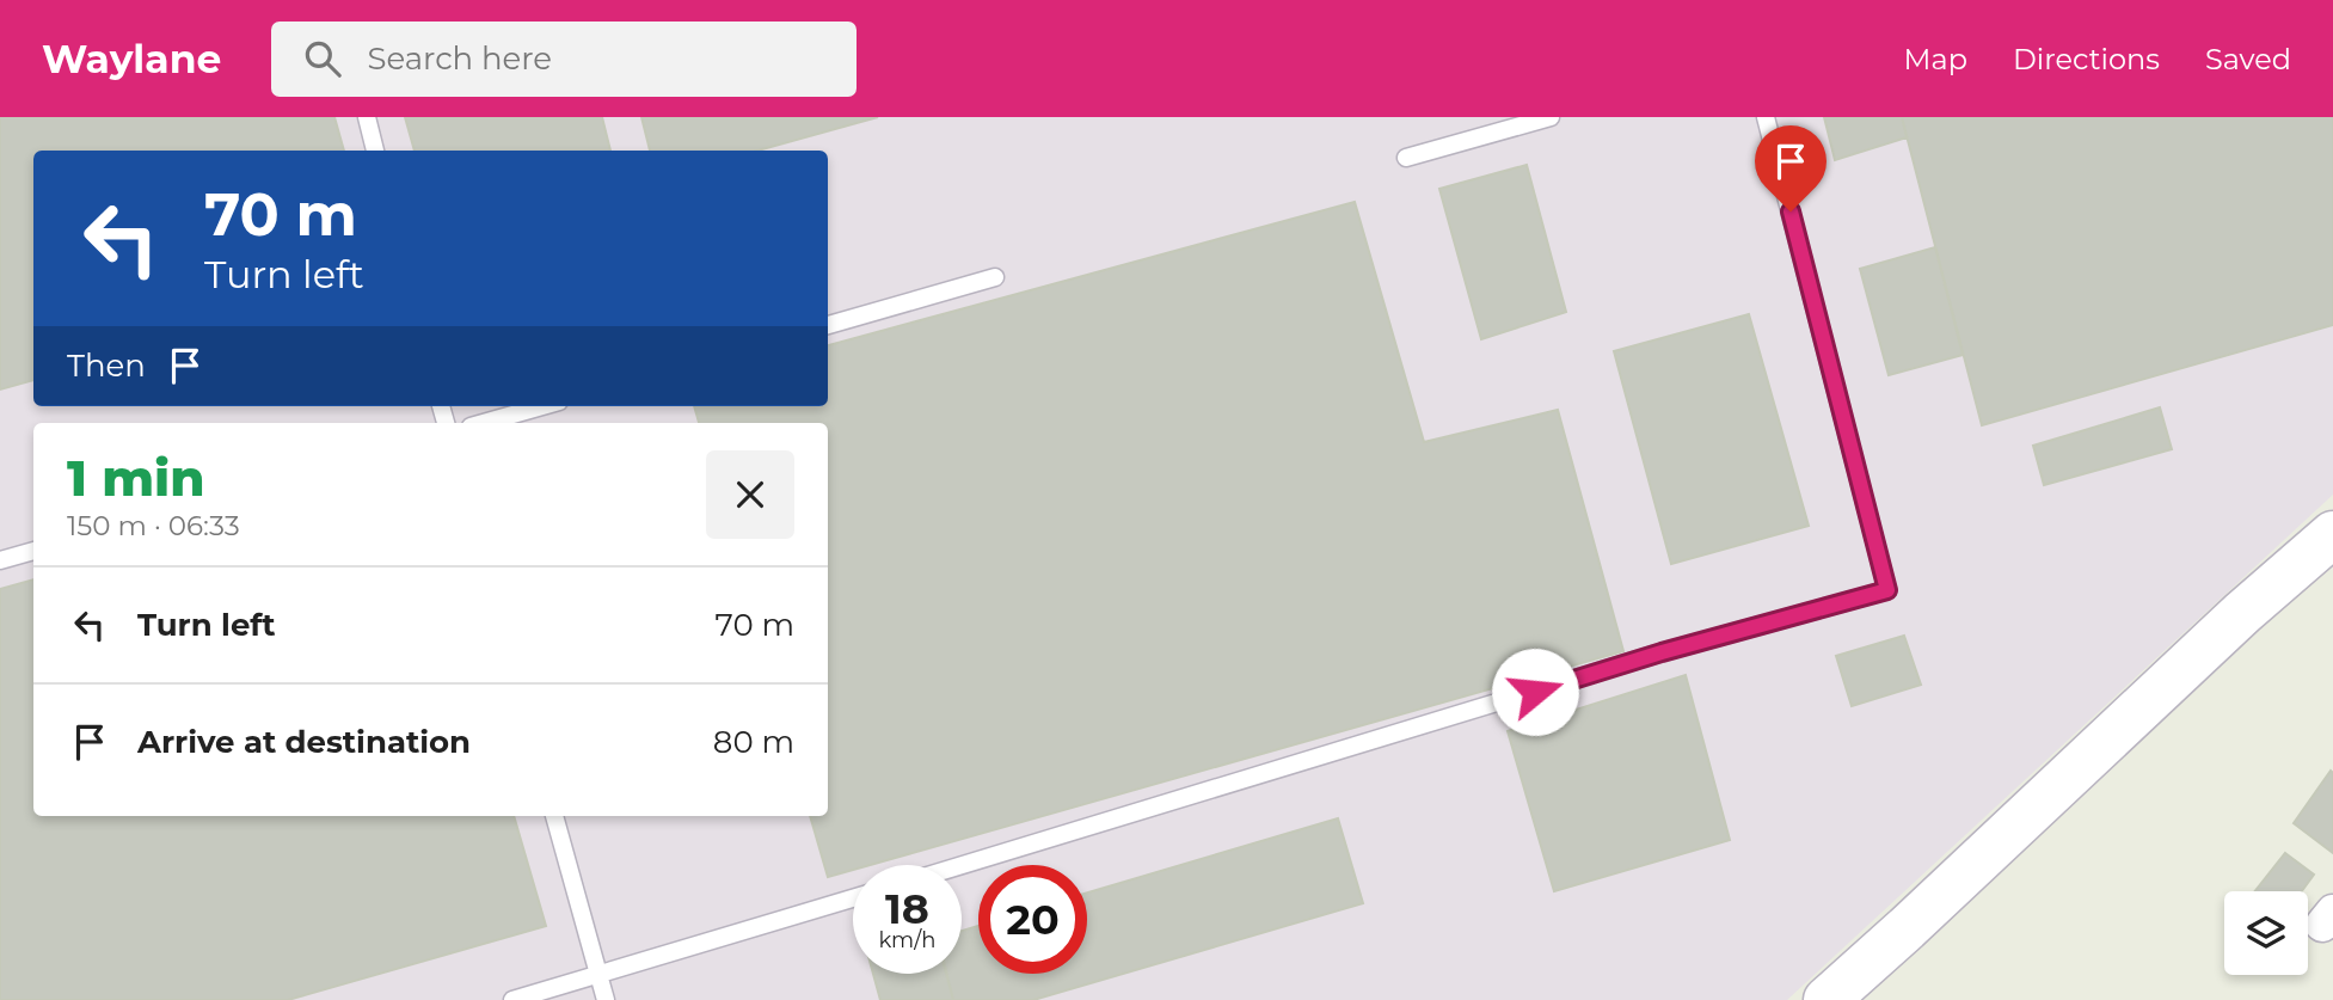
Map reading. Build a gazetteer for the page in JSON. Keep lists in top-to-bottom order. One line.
{"page":{"header":"Waylane","search":"Search here","nav":["Map","Directions","Saved"],"turn":["70 m","Turn left"],"then":"Then","heading":["1 min","150 m · 06:33"],"list":[{"name":"Turn left","value":"70 m"},{"name":"Arrive at destination","value":"80 m"}],"speed":"18 km/h","limit":"20"}}
